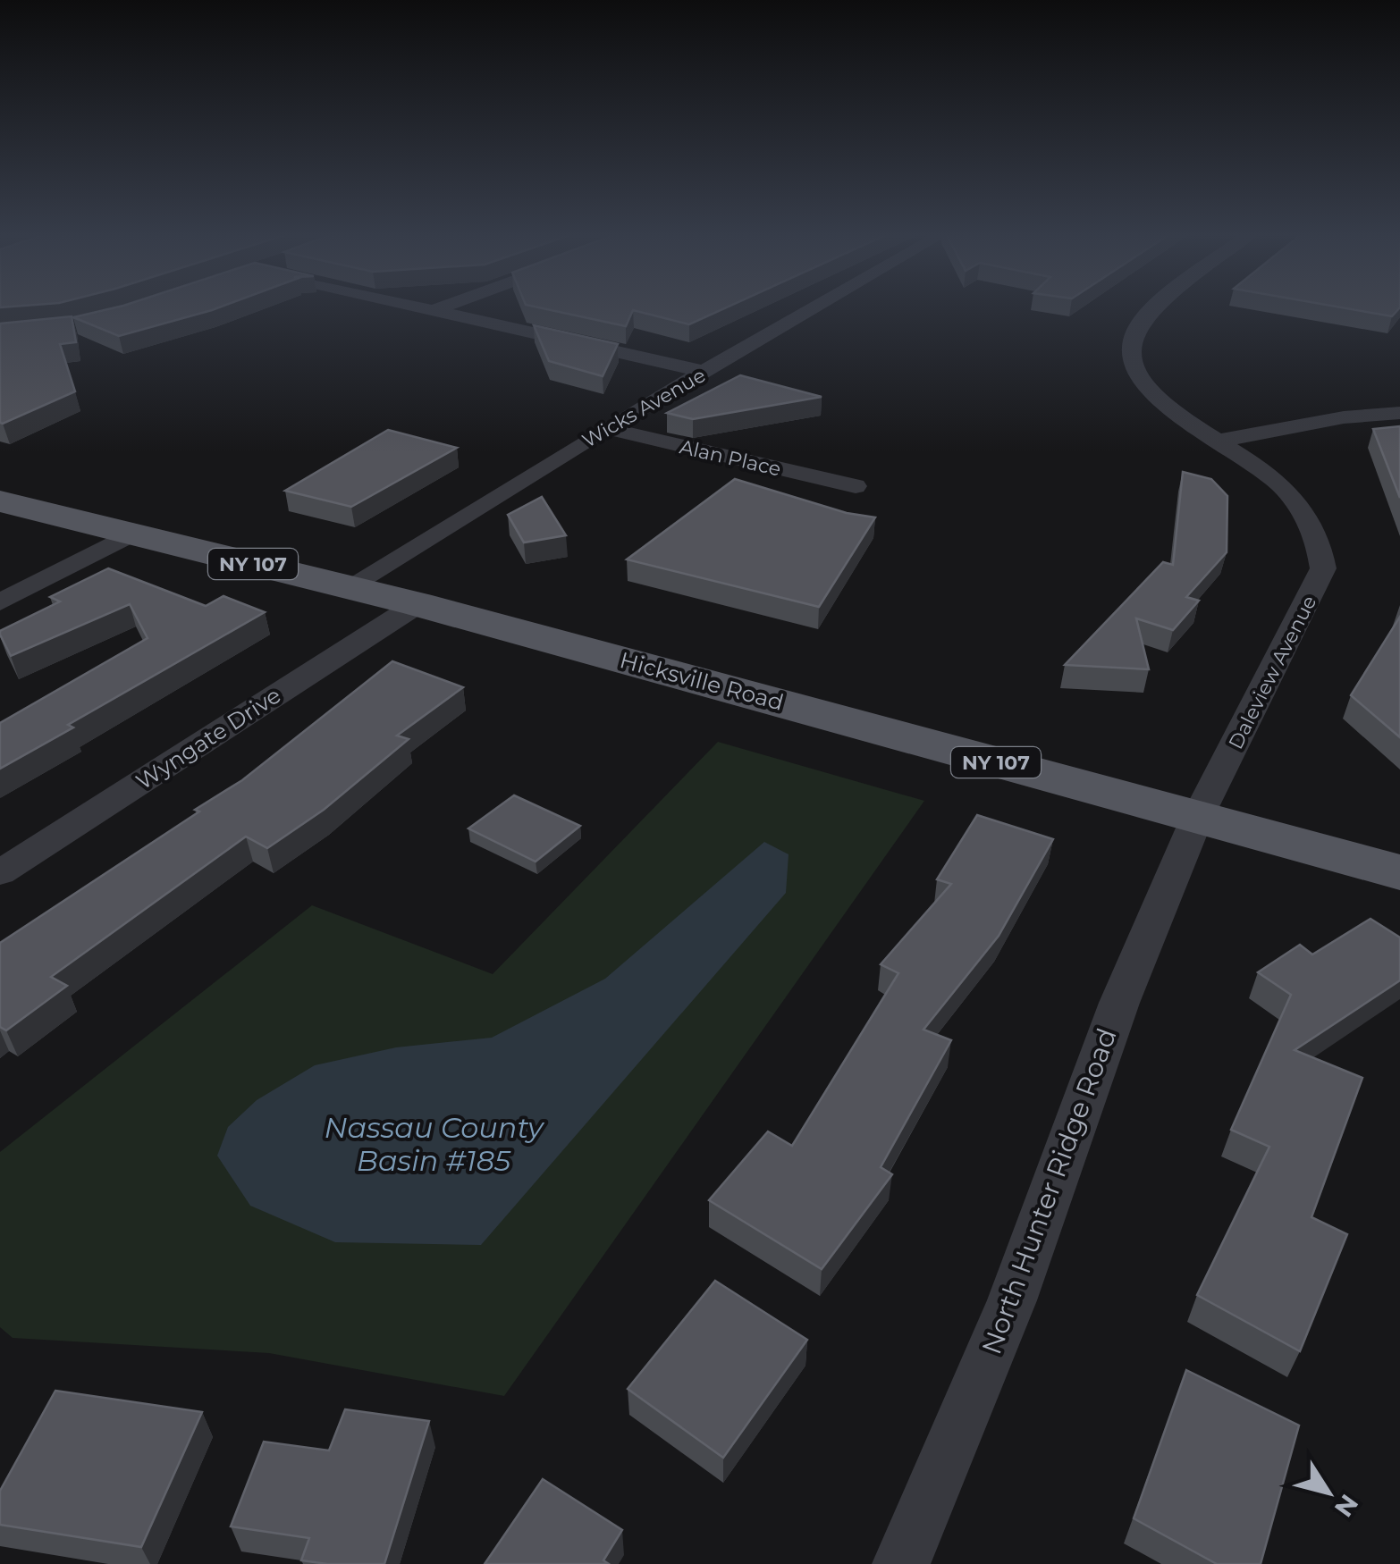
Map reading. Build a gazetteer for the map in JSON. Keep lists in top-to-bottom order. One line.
{"streets":{"main road":["NY 107","Hicksville Road"],"street":["Wicks Avenue","Alan Place","Daleview Avenue","Wyngate Drive","North Hunter Ridge Road"]},"crossings":[["Wicks Avenue","Alan Place"],["Wicks Avenue","Hicksville Road"],["Daleview Avenue","Hicksville Road"],["Daleview Avenue","North Hunter Ridge Road"],["Hicksville Road","Wyngate Drive"],["Hicksville Road","North Hunter Ridge Road"]],"water":["Nassau County Basin #185"],"north":"bottom right"}
